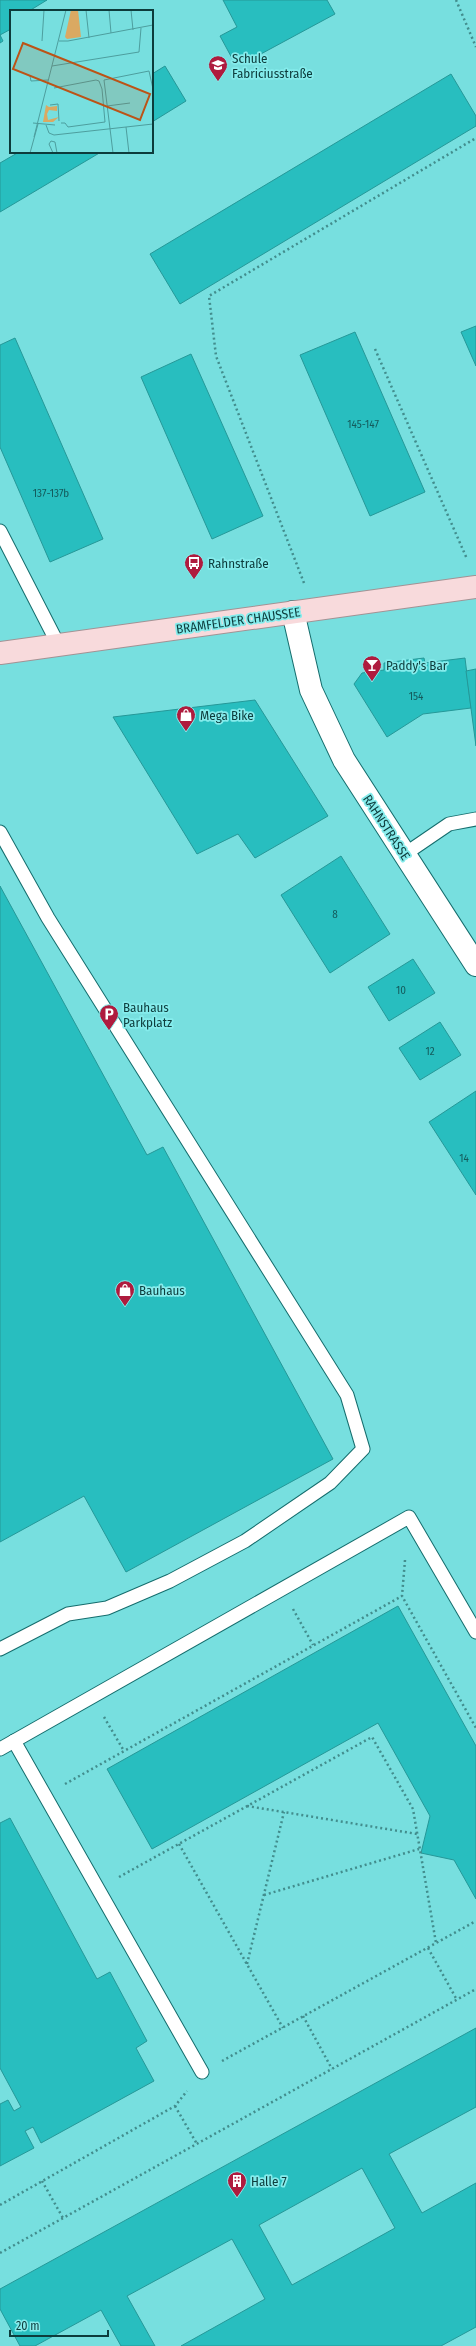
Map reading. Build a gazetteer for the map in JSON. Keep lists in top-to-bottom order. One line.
{"streets":{"main road":["BRAMFELDER CHAUSSEE"],"street":["RAHNSTRASSE"]},"crossings":[["BRAMFELDER CHAUSSEE","RAHNSTRASSE"]],"places":{"school or university":["Schule Fabriciusstraße"],"bus stop":["Rahnstraße"],"bar":["Paddy's Bar"],"shop":["Mega Bike","Bauhaus"],"parking":["Bauhaus Parkplatz"],"building":["Halle 7"]},"house_numbers":["145-147","137-137b","154","8","10","12","14"],"scale_bar":"20 m"}
